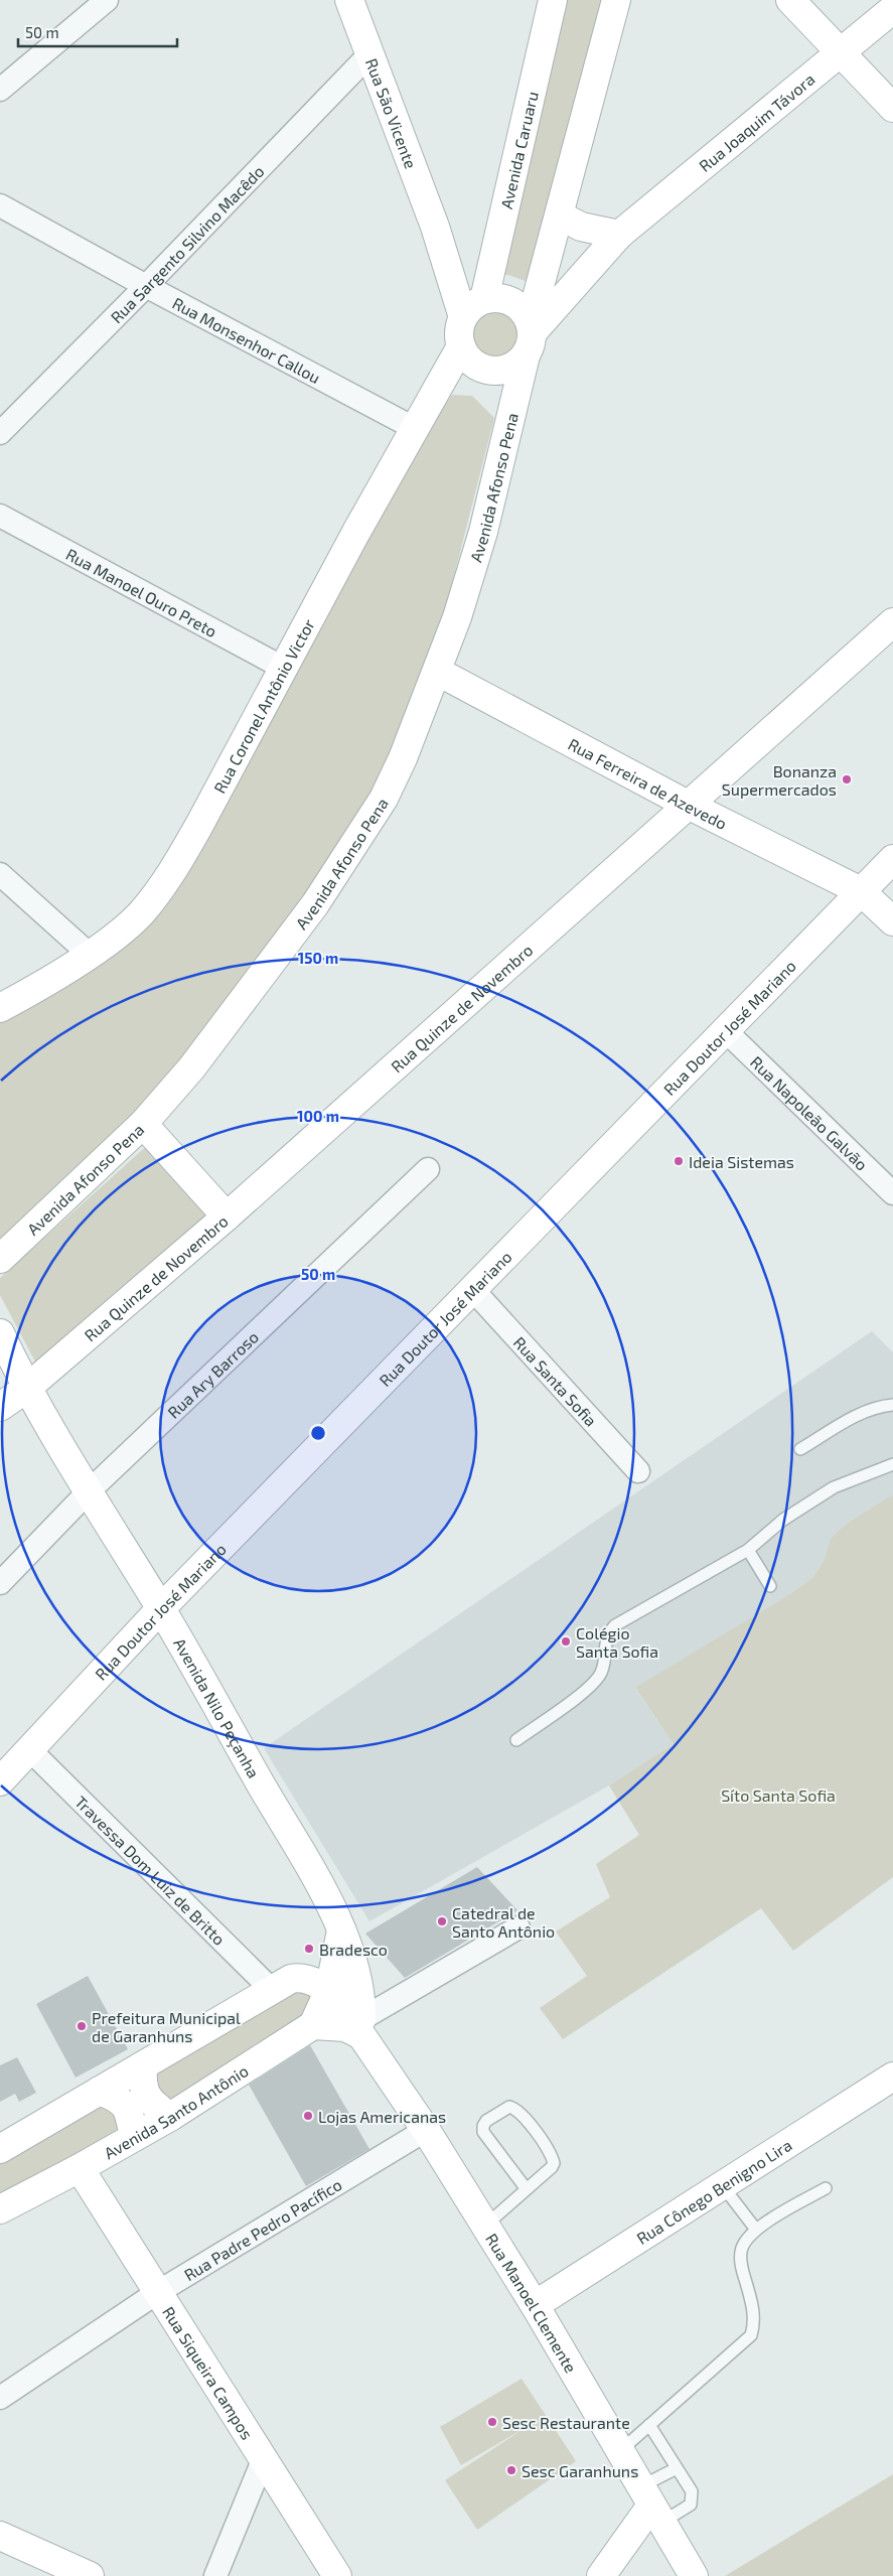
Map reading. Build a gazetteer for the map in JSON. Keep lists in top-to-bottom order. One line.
{"streets":{"main road":["Rua São Vicente","Rua Joaquim Távora","Avenida Caruaru","Avenida Afonso Pena","Rua Coronel Antônio Victor","Rua Ferreira de Azevedo","Rua Quinze de Novembro","Rua Doutor José Mariano","Avenida Nilo Peçanha","Avenida Santo Antônio","Rua Cônego Benigno Lira","Rua Manoel Clemente","Rua Siqueira Campos"],"street":["Rua Sargento Silvino Macêdo","Rua Monsenhor Callou","Rua Manoel Ouro Preto","Rua Napoleão Galvão","Rua Ary Barroso","Rua Santa Sofia","Travessa Dom Luiz de Britto","Rua Padre Pedro Pacífico"]},"crossings":[["Rua São Vicente","Rua Joaquim Távora"],["Rua São Vicente","Avenida Caruaru"],["Rua São Vicente","Rua Sargento Silvino Macêdo"],["Rua São Vicente","Avenida Afonso Pena"],["Rua São Vicente","Rua Coronel Antônio Victor"],["Rua Joaquim Távora","Avenida Caruaru"],["Rua Joaquim Távora","Avenida Afonso Pena"],["Rua Joaquim Távora","Rua Coronel Antônio Victor"],["Avenida Caruaru","Avenida Afonso Pena"],["Avenida Caruaru","Rua Coronel Antônio Victor"],["Rua Sargento Silvino Macêdo","Rua Monsenhor Callou"],["Rua Monsenhor Callou","Rua Coronel Antônio Victor"],["Avenida Afonso Pena","Rua Coronel Antônio Victor"],["Avenida Afonso Pena","Rua Ferreira de Azevedo"],["Rua Manoel Ouro Preto","Rua Coronel Antônio Victor"],["Rua Ferreira de Azevedo","Rua Quinze de Novembro"],["Rua Ferreira de Azevedo","Rua Doutor José Mariano"],["Rua Quinze de Novembro","Avenida Nilo Peçanha"],["Rua Doutor José Mariano","Rua Napoleão Galvão"],["Rua Doutor José Mariano","Rua Santa Sofia"],["Rua Doutor José Mariano","Avenida Nilo Peçanha"],["Rua Doutor José Mariano","Travessa Dom Luiz de Britto"],["Rua Ary Barroso","Avenida Nilo Peçanha"],["Avenida Nilo Peçanha","Rua Manoel Clemente"],["Avenida Santo Antônio","Rua Siqueira Campos"],["Rua Cônego Benigno Lira","Rua Manoel Clemente"],["Rua Padre Pedro Pacífico","Rua Manoel Clemente"],["Rua Padre Pedro Pacífico","Rua Siqueira Campos"]],"parks":["Síto Santa Sofia"],"places":["Bonanza Supermercados","Ideia Sistemas","Colégio Santa Sofia","Catedral de Santo Antônio","Bradesco","Prefeitura Municipal de Garanhuns","Lojas Americanas","Sesc Restaurante","Sesc Garanhuns"],"scale_bar":"50 m","rings":["150 m","100 m","50 m"]}
